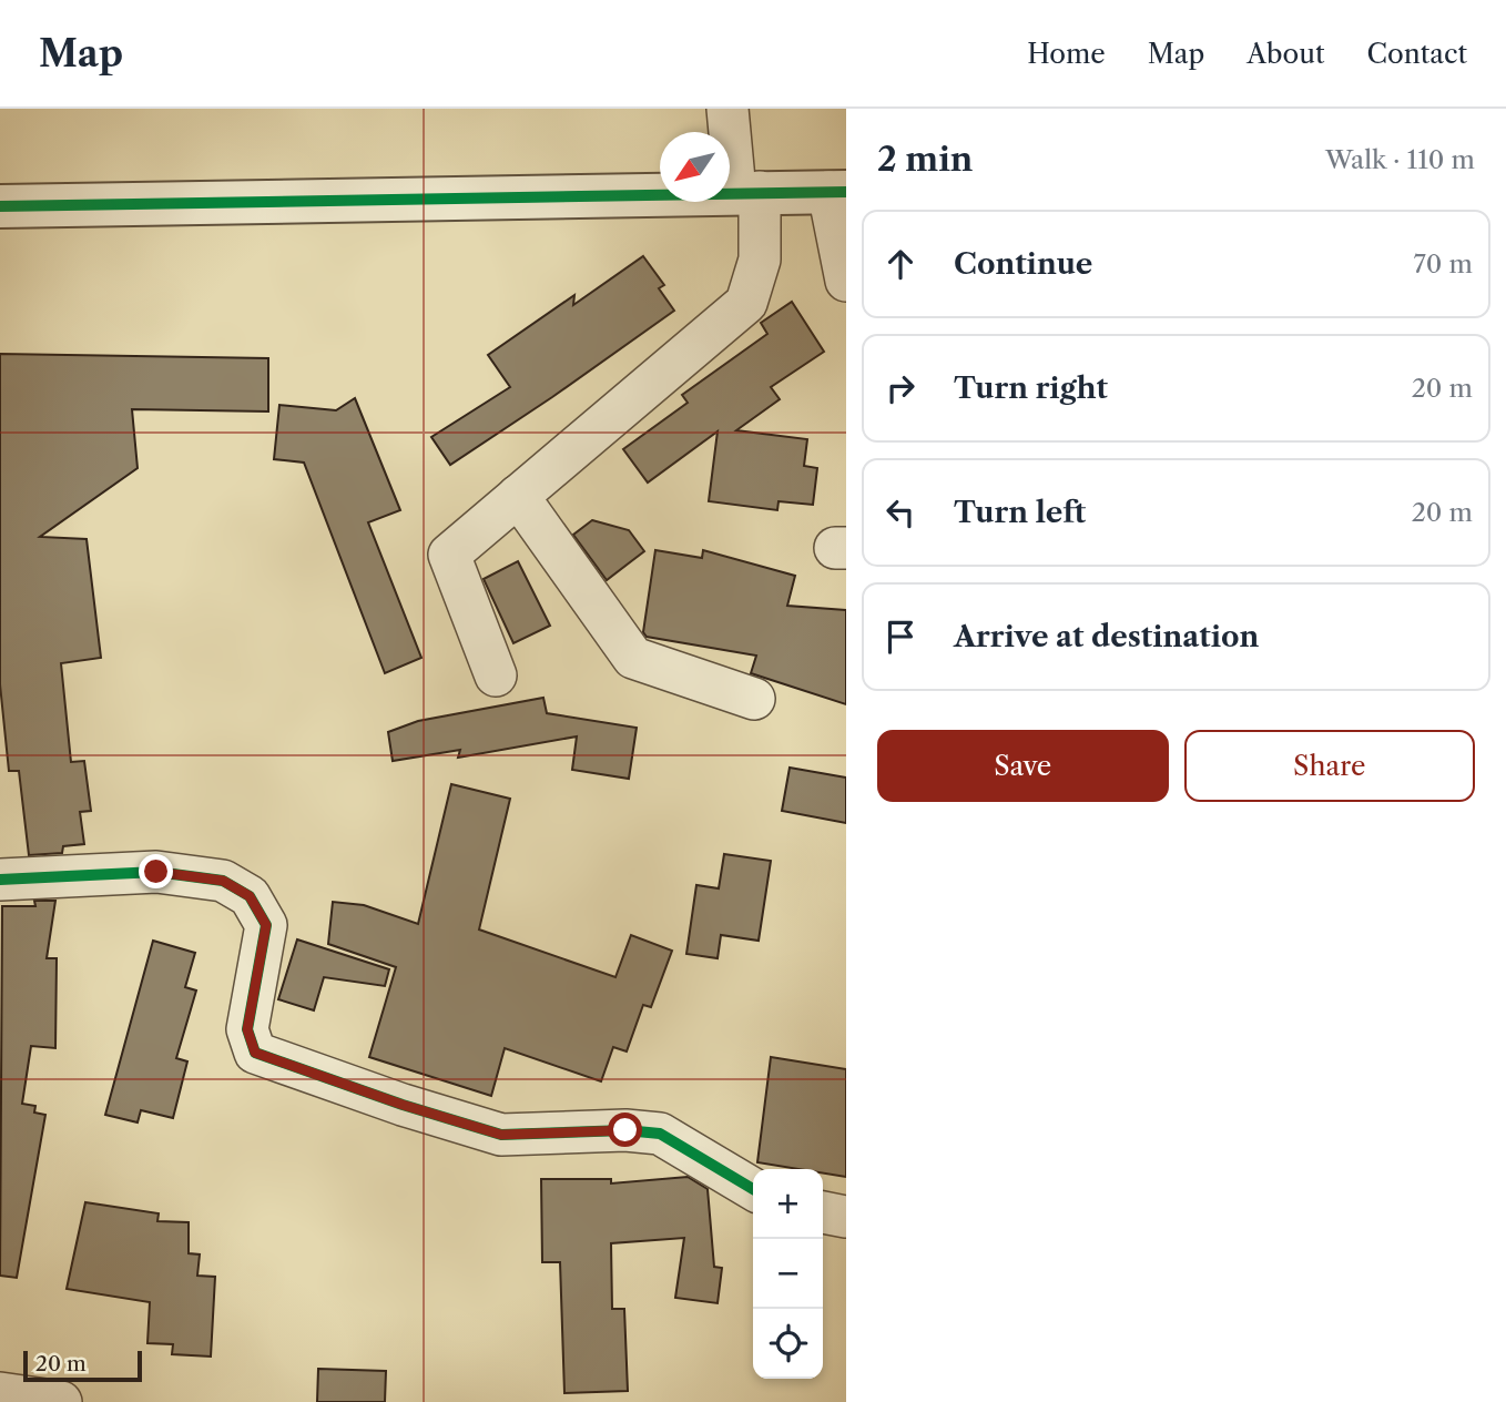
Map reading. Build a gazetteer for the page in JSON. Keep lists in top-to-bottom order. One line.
{"scale_bar":"20 m","north":"bottom left","page":{"header":"Map","nav":["Home","Map","About","Contact"],"heading":["2 min","Walk · 110 m"],"list":[["Continue","70 m"],["Turn right","20 m"],["Turn left","20 m"],"Arrive at destination"],"buttons":["Save","Share"],"map_buttons":["+","−"],"scale":"20 m"}}
